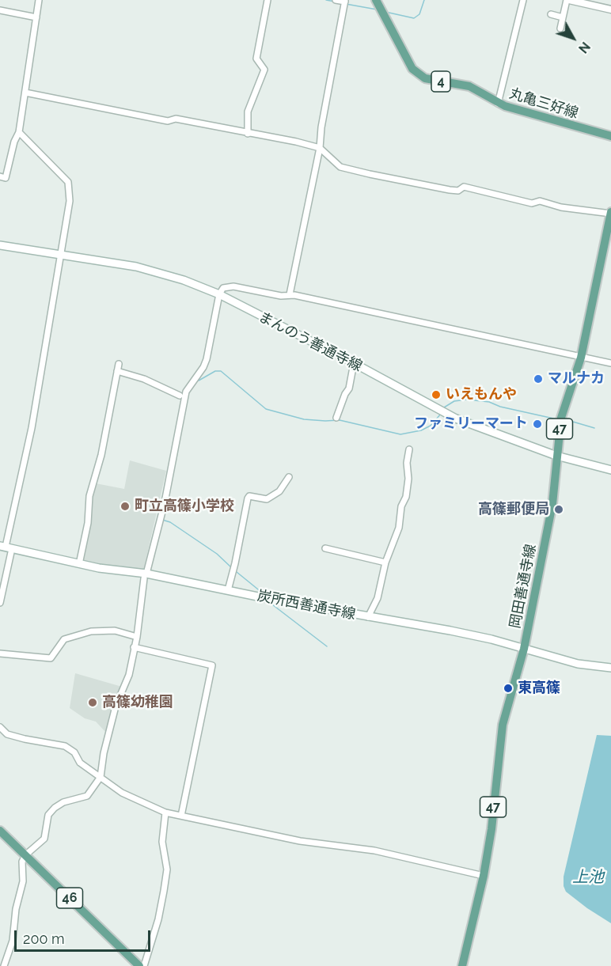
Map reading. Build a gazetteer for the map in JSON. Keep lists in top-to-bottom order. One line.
{"streets":{"main road":["4","丸亀三好線","まんのう善通寺線","47","岡田善通寺線","炭所西善通寺線","46"]},"crossings":[["まんのう善通寺線","岡田善通寺線"],["岡田善通寺線","炭所西善通寺線"]],"water":["上池"],"places":["マルナカ","いえもんや","ファミリーマート","町立高篠小学校","高篠郵便局","東高篠","高篠幼稚園"],"scale_bar":"200 m","north":"bottom right"}
